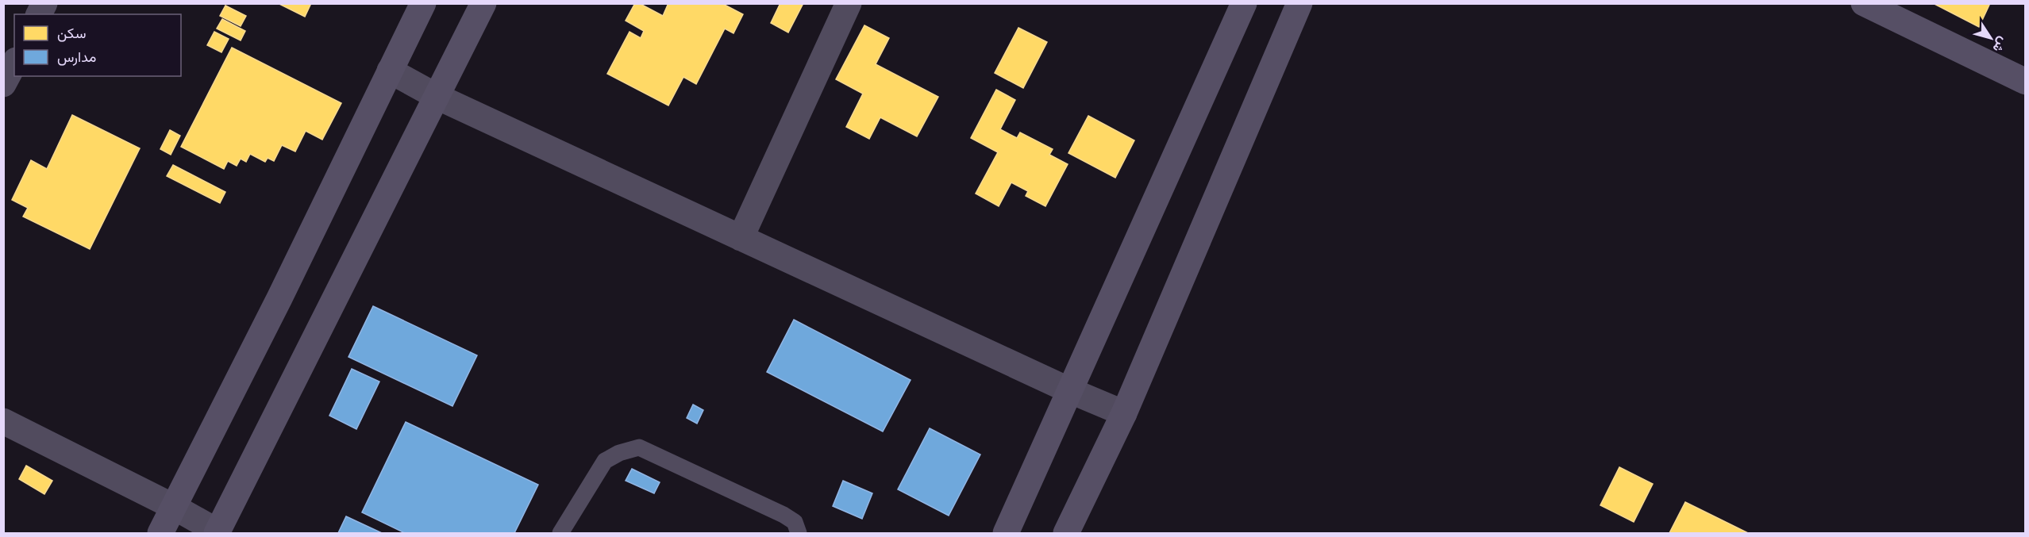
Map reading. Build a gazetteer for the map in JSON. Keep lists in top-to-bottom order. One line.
{"legend":["سكن","مدارس"],"north":"bottom right"}
